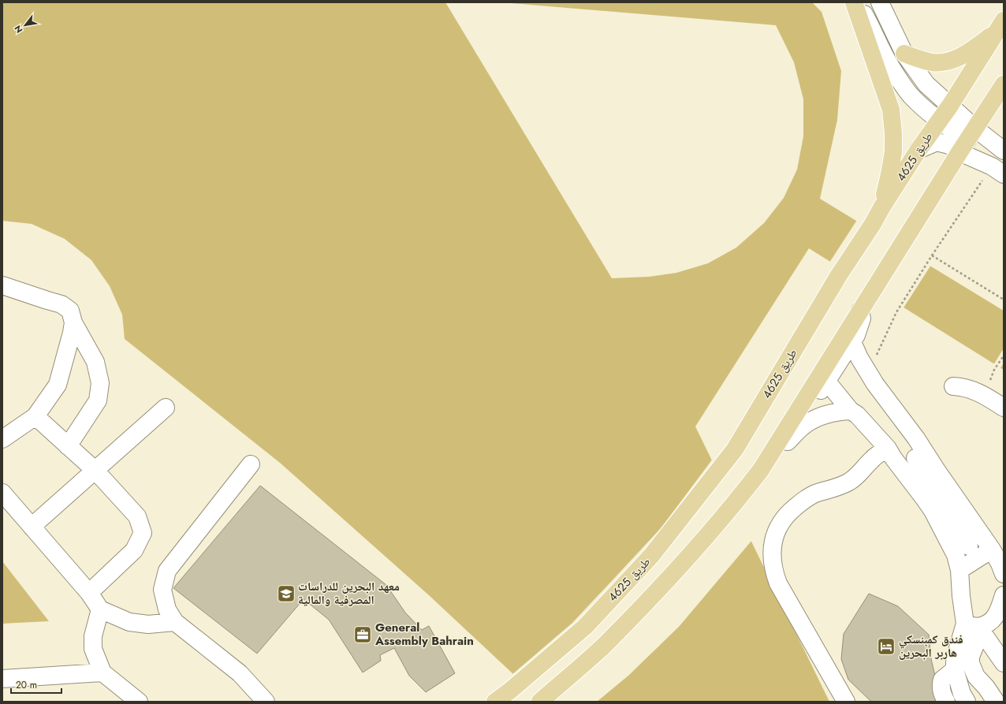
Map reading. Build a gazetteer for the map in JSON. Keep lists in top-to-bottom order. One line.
{"streets":{"main road":["طريق 4625"]},"places":{"school or university":["معهد البحرين للدراسات المصرفية والمالية"],"office":["General Assembly Bahrain"],"hotel":["فندق كمبنسكي هاربر البحرين"]},"scale_bar":"20 m","north":"bottom left"}
